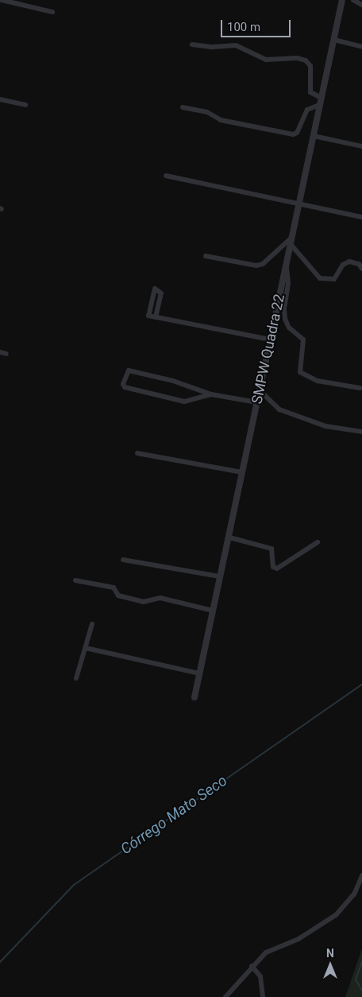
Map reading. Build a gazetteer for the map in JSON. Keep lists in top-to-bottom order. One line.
{"streets":{"street":["SMPW Quadra 22"]},"water":["Córrego Mato Seco"],"scale_bar":"100 m","north":"top"}
